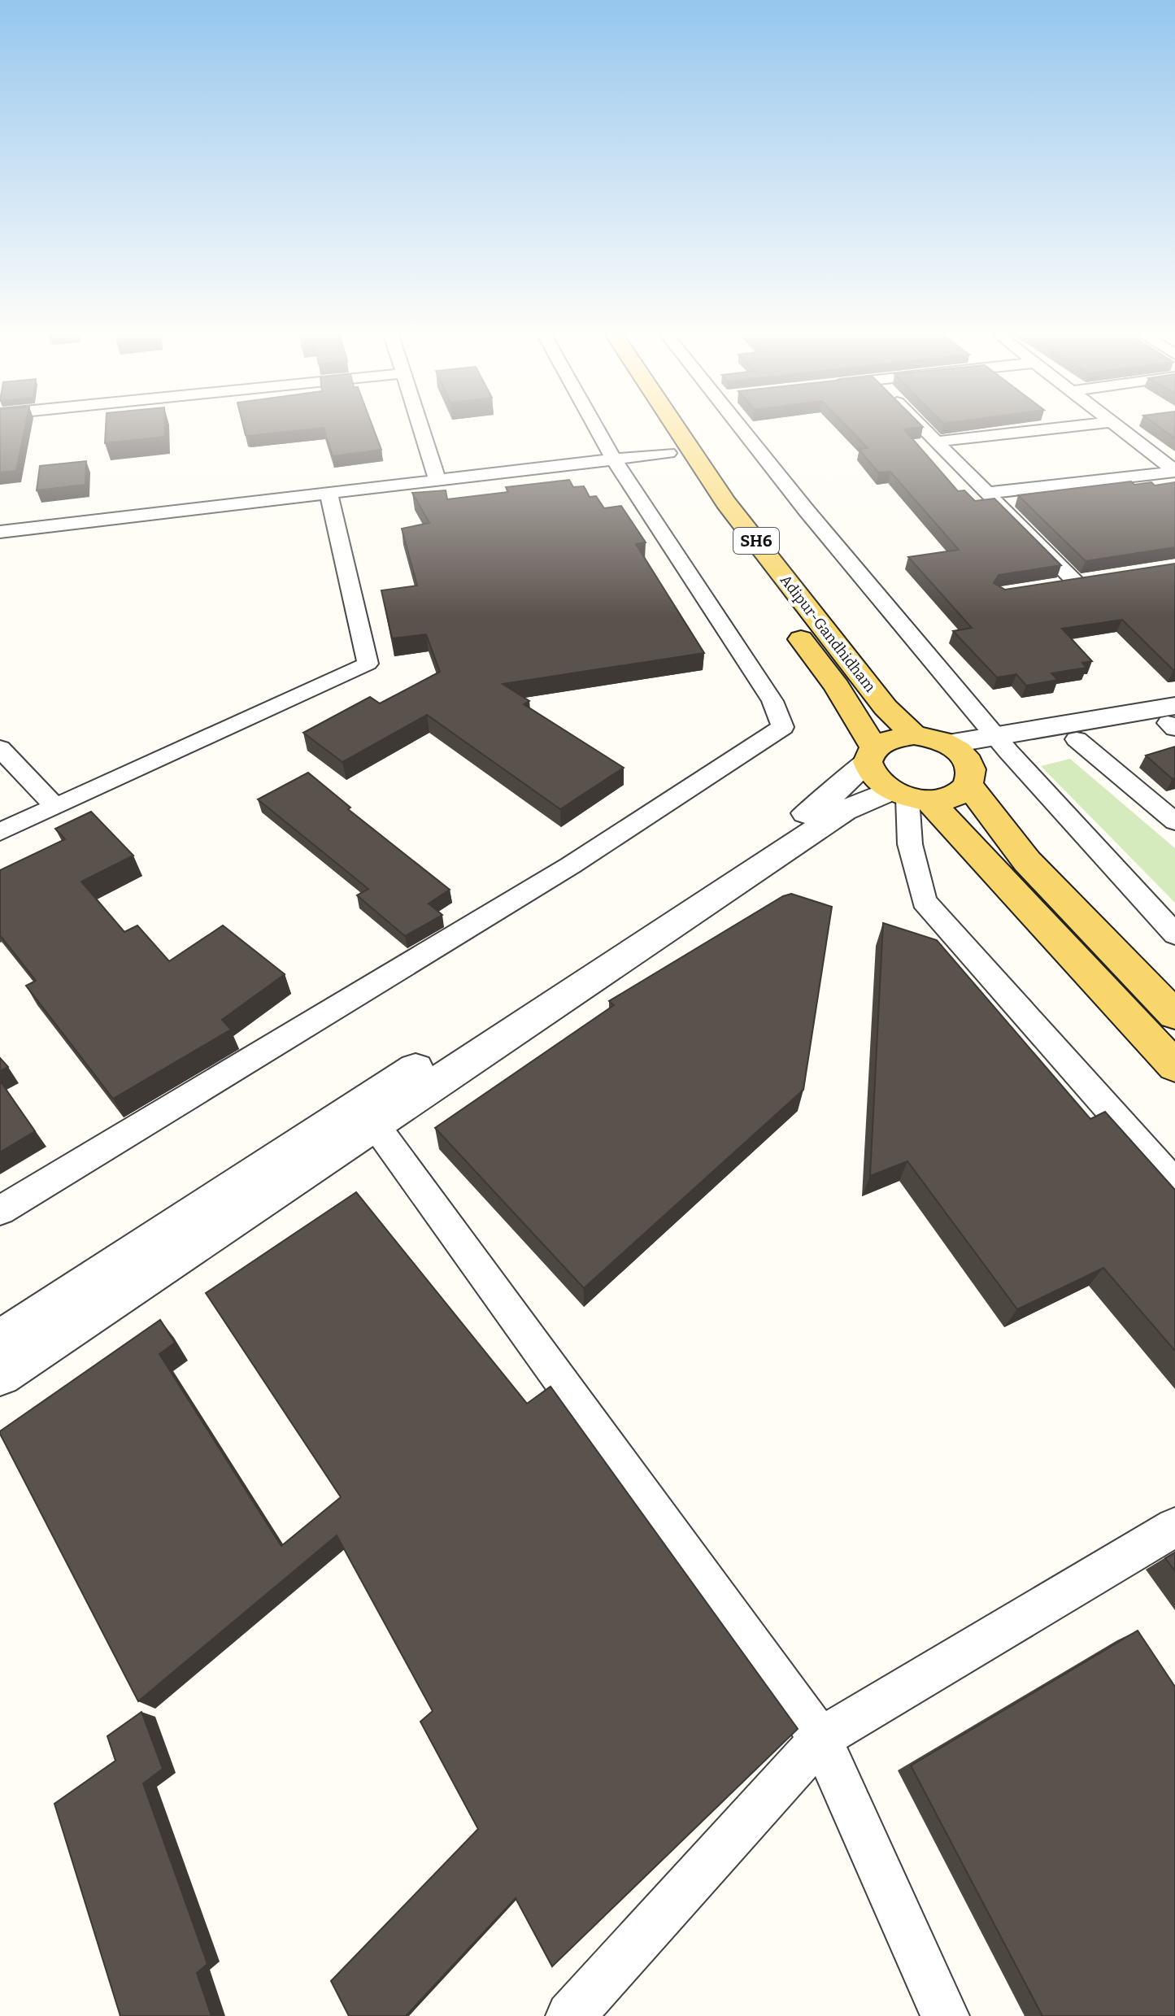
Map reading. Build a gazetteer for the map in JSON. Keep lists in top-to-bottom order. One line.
{"streets":{"main road":["SH6","Adipur-Gandhidham"]}}
